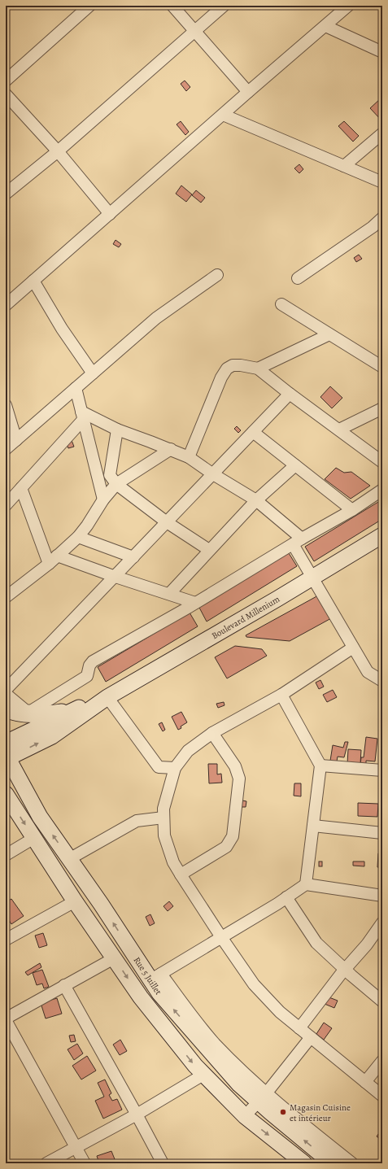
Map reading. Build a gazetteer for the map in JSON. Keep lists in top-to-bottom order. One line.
{"streets":{"main road":["Boulevard Millenium","Rue 5 Juillet"]},"crossings":[["Boulevard Millenium","Rue 5 Juillet"]],"places":["Magasin Cuisine et intérieur"]}
